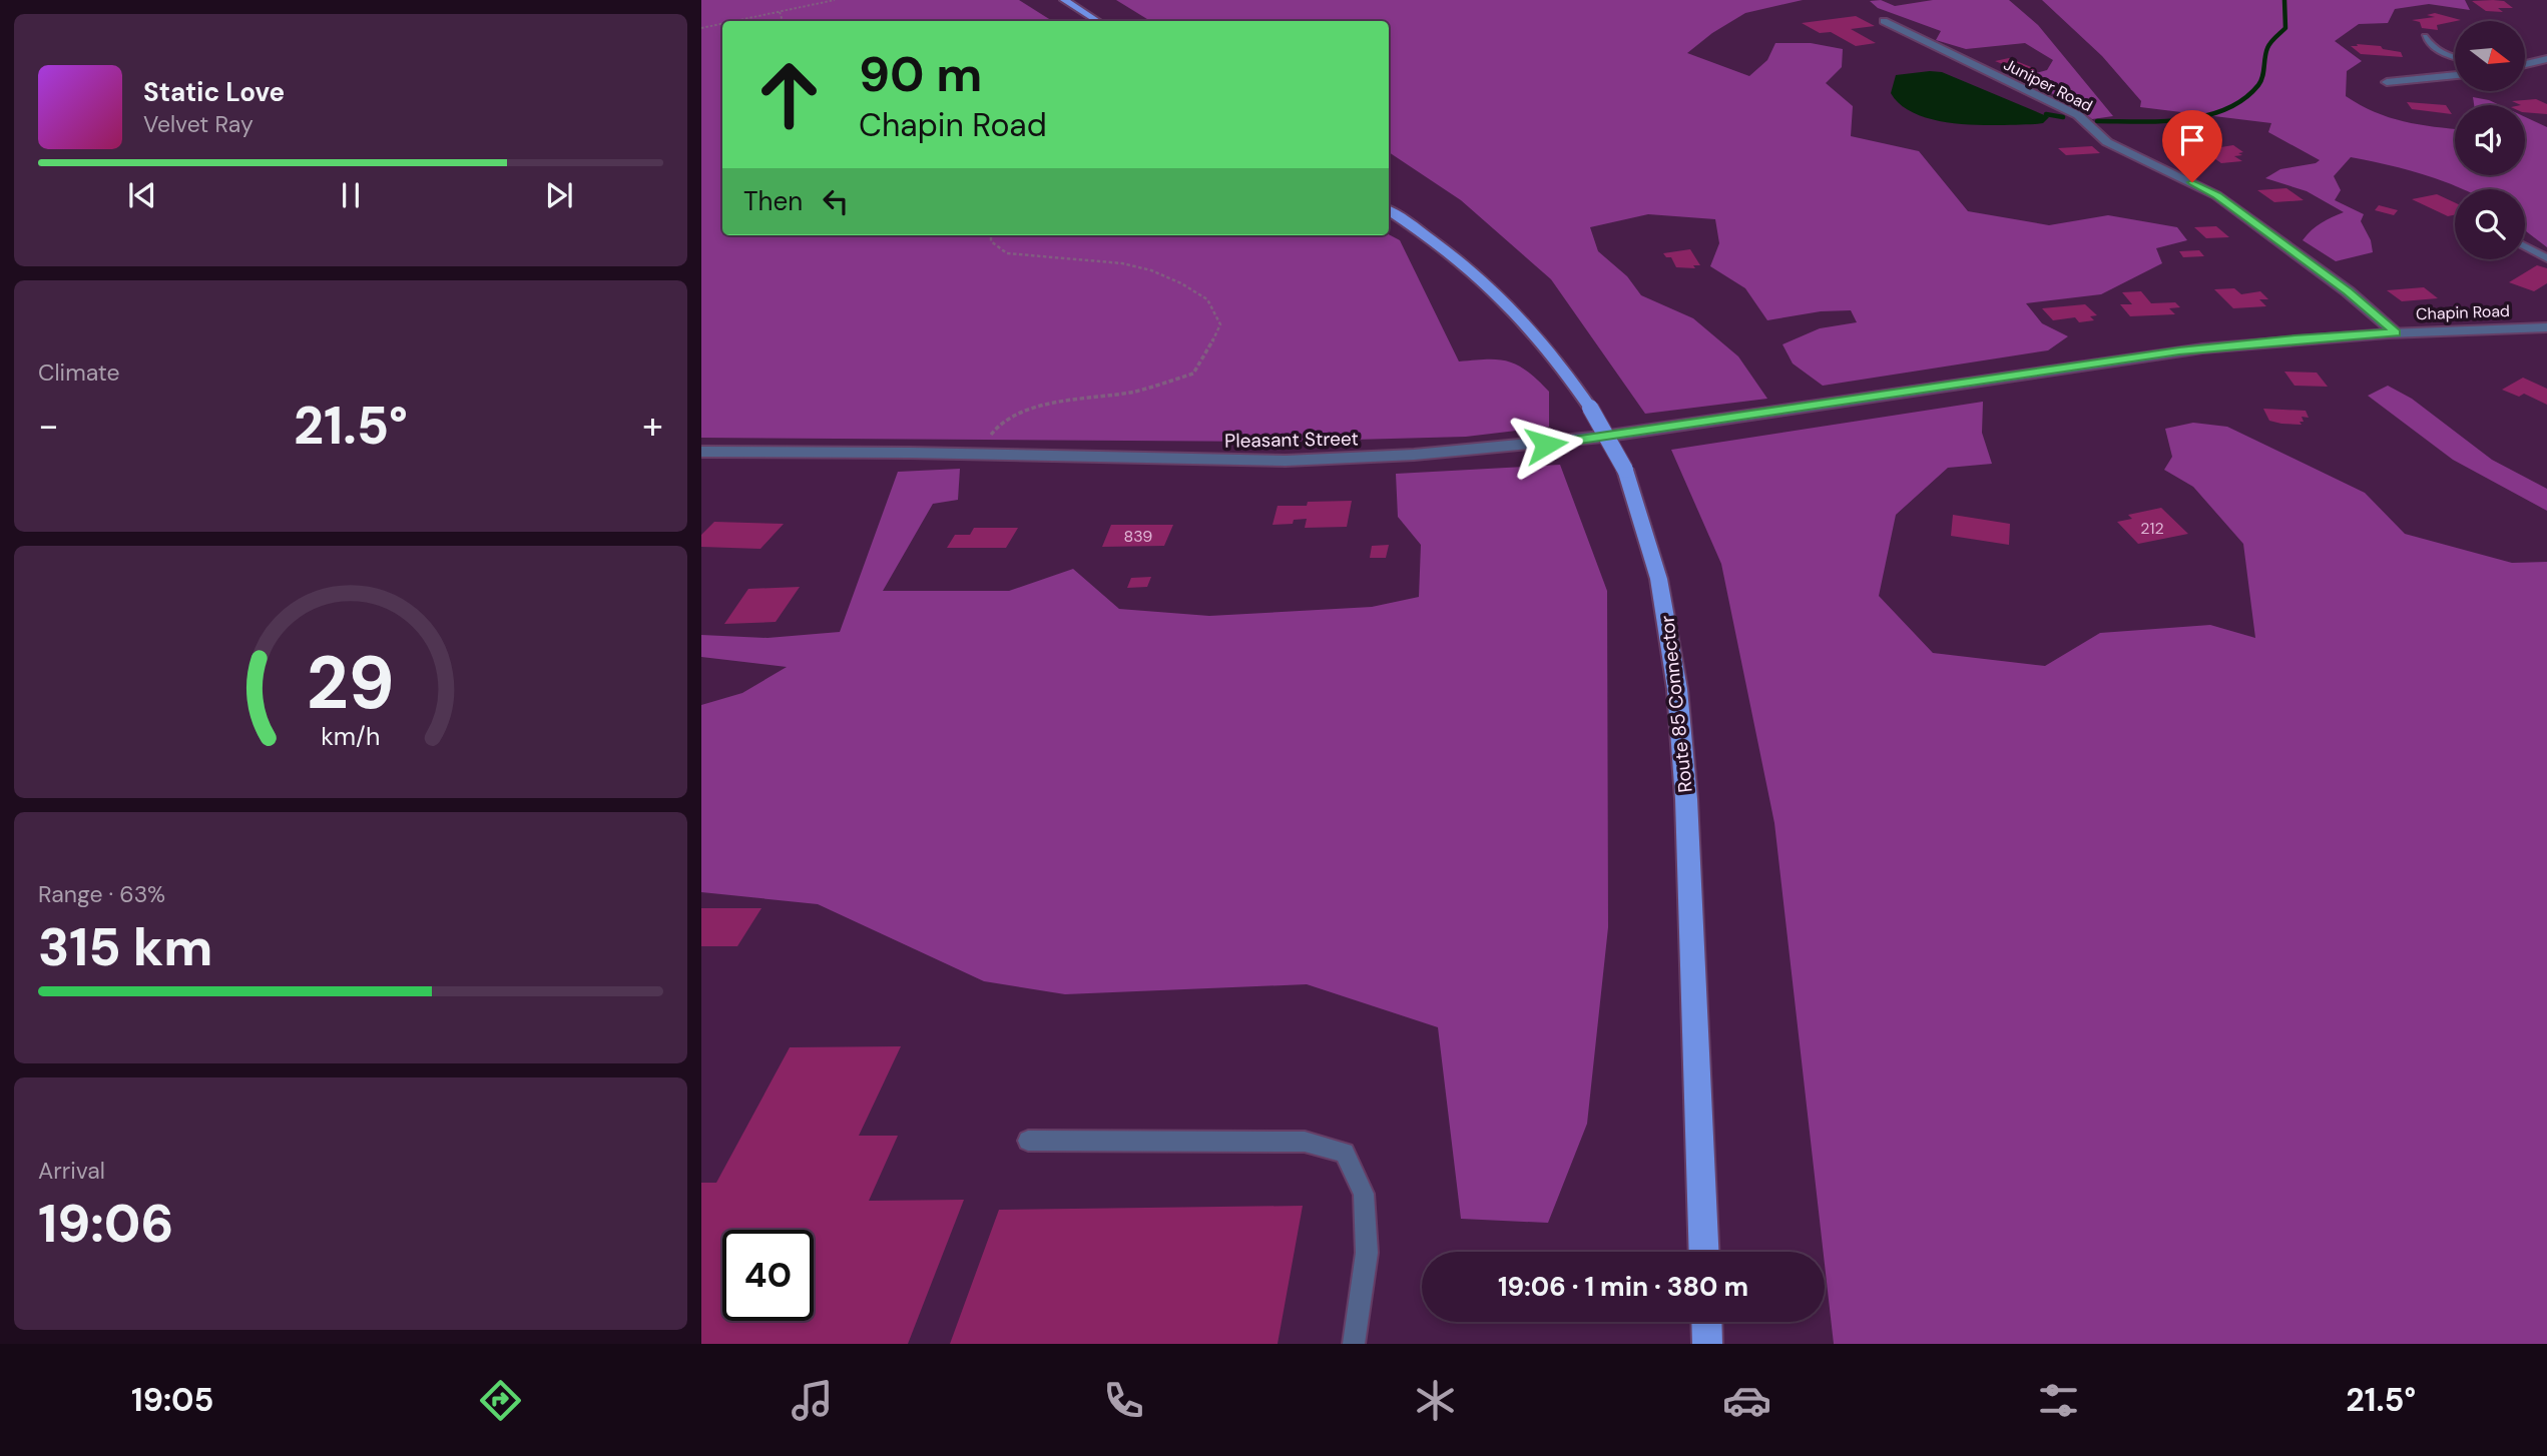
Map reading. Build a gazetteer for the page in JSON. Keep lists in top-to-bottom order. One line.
{"streets":{"main road":["Route 85 Connector"],"street":["Juniper Road","Chapin Road","Pleasant Street"]},"crossings":[["Juniper Road","Chapin Road"],["Chapin Road","Pleasant Street"]],"house_numbers":["212","839"],"north":"right","page":{"turn":["90 m","Chapin Road"],"song":["Static Love","Velvet Ray"],"then":"Then","tile":["Climate",["Range · 63%","315 km"],["Arrival","19:06"]],"heat":["−","21.5°","+"],"limit":"40","trip":"19:06 · 1 min · 380 m","tabs":["19:05","21.5°"],"gauge":["29","km/h"]}}
